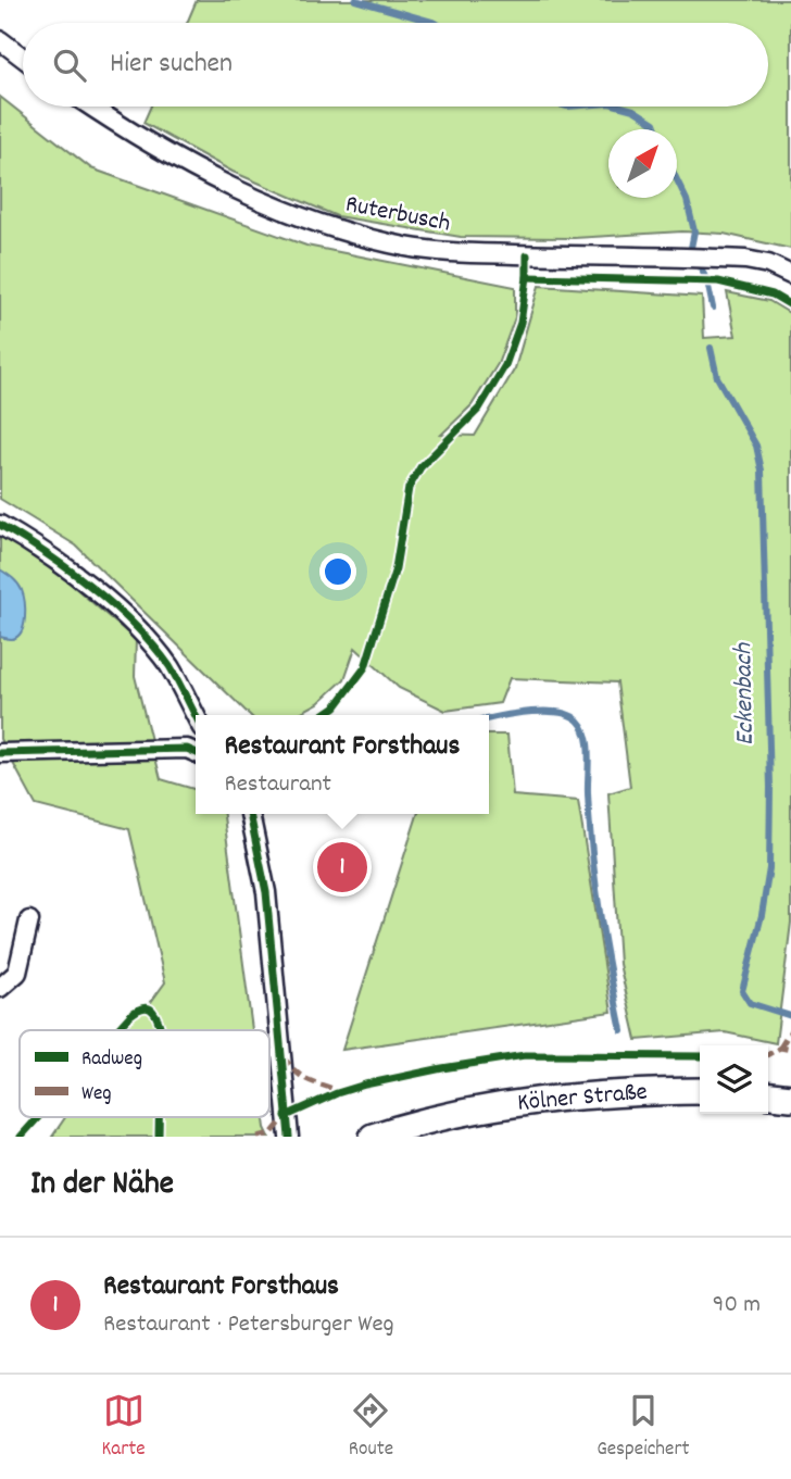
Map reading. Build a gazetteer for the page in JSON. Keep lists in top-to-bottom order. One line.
{"streets":{"main road":["Kölner Straße"],"street":["Ruterbusch"]},"water":["Eckenbach"],"legend":["Radweg","Weg"],"north":"top right","page":{"search":"Hier suchen","popup":["Restaurant Forsthaus","Restaurant"],"pins":"1","heading":"In der Nähe","list":[{"mark":"1","name":"Restaurant Forsthaus","note":"Restaurant · Petersburger Weg","value":"90 m"}],"nav":["Karte","Route","Gespeichert"]}}
